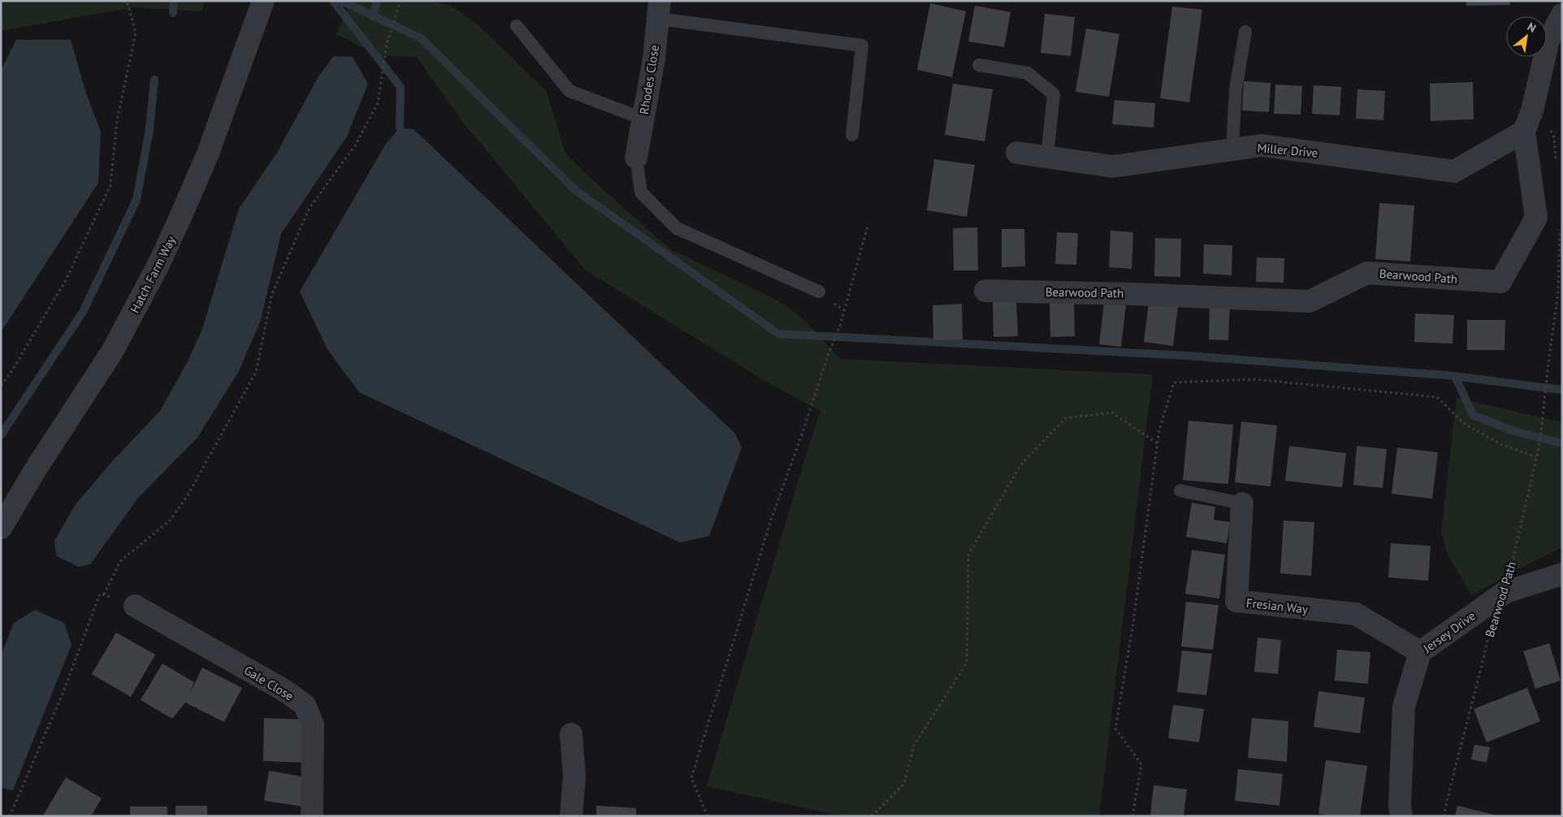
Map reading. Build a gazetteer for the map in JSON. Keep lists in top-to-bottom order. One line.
{"streets":{"street":["Rhodes Close","Miller Drive","Hatch Farm Way","Bearwood Path","Fresian Way","Jersey Drive","Gale Close"]},"crossings":[["Miller Drive","Bearwood Path"],["Bearwood Path","Jersey Drive"],["Fresian Way","Jersey Drive"]],"north":"top right"}
